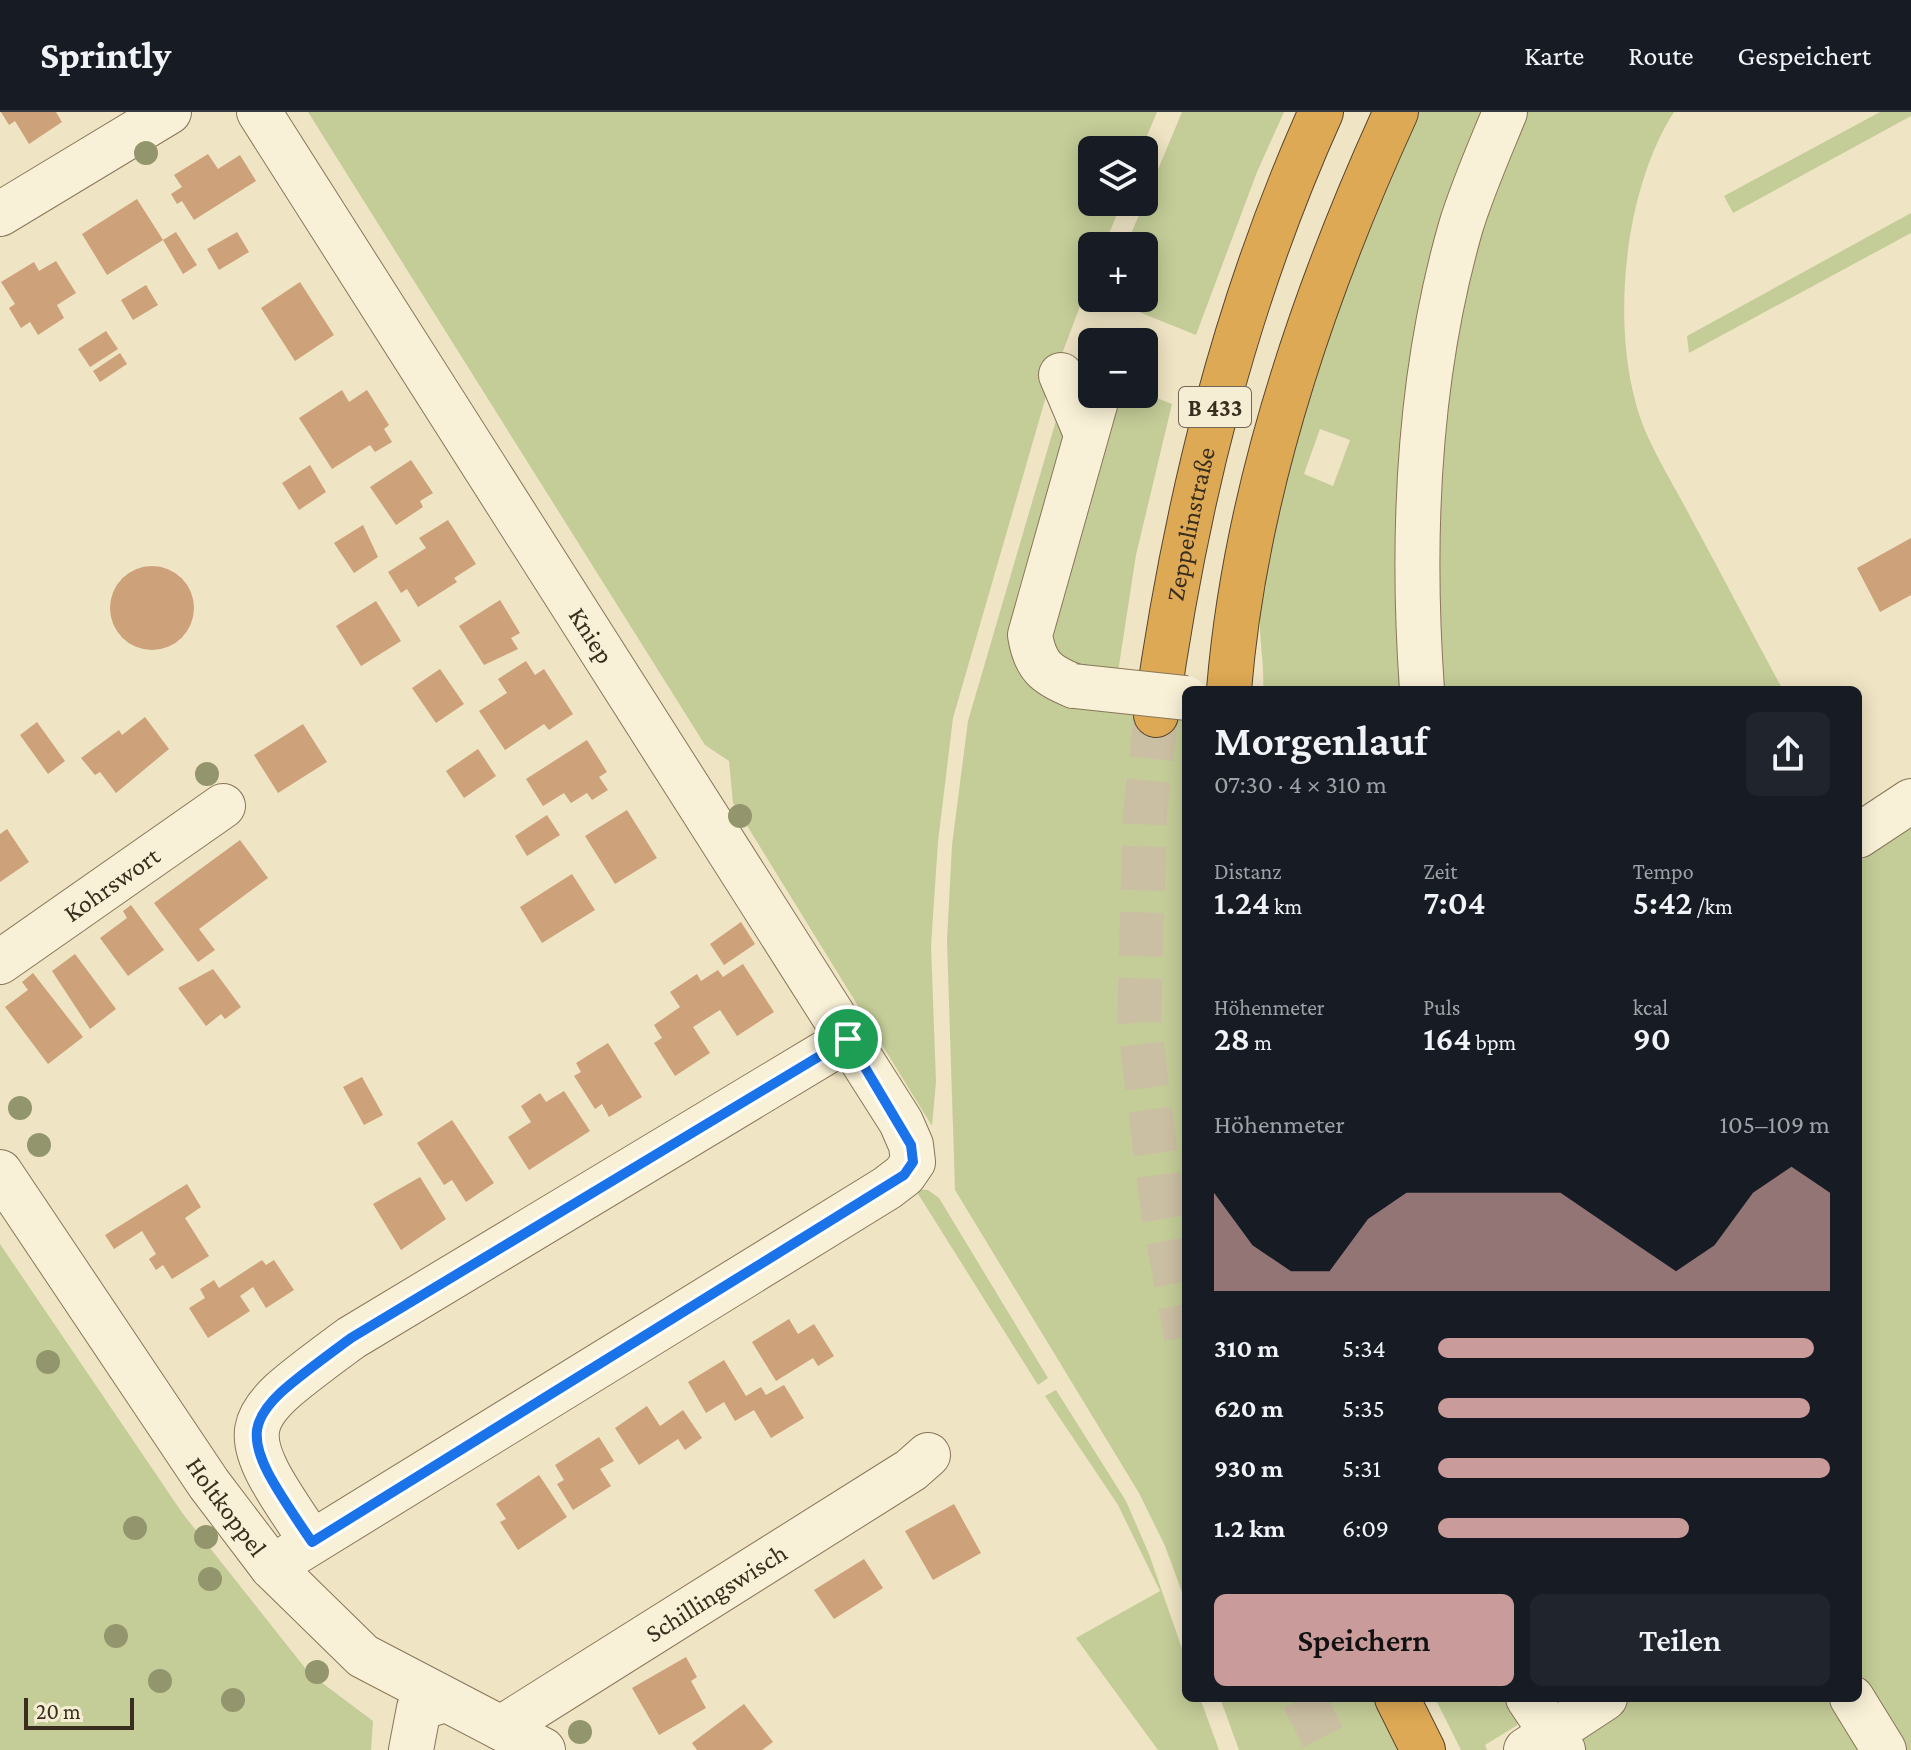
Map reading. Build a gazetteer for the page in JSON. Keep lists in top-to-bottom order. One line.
{"streets":{"highway":["B 433","Zeppelinstraße"],"street":["Kniep","Kohrswort","Holtkoppel","Schillingswisch"]},"crossings":[["Holtkoppel","Schillingswisch"]],"scale_bar":"20 m","page":{"header":"Sprintly","nav":["Karte","Route","Gespeichert"],"map_buttons":["+","−"],"heading":["Morgenlauf","07:30 · 4 × 310 m"],"stats":[["Distanz","1.24 km"],["Zeit","7:04"],["Tempo","5:42 /km"],["Höhenmeter","28 m"],["Puls","164 bpm"],["kcal","90"]],"chart":["Höhenmeter","105–109 m"],"list":[{"name":"310 m","note":"5:34"},{"name":"620 m","note":"5:35"},{"name":"930 m","note":"5:31"},{"name":"1.2 km","note":"6:09"}],"buttons":["Speichern","Teilen"],"scale":"20 m"}}
